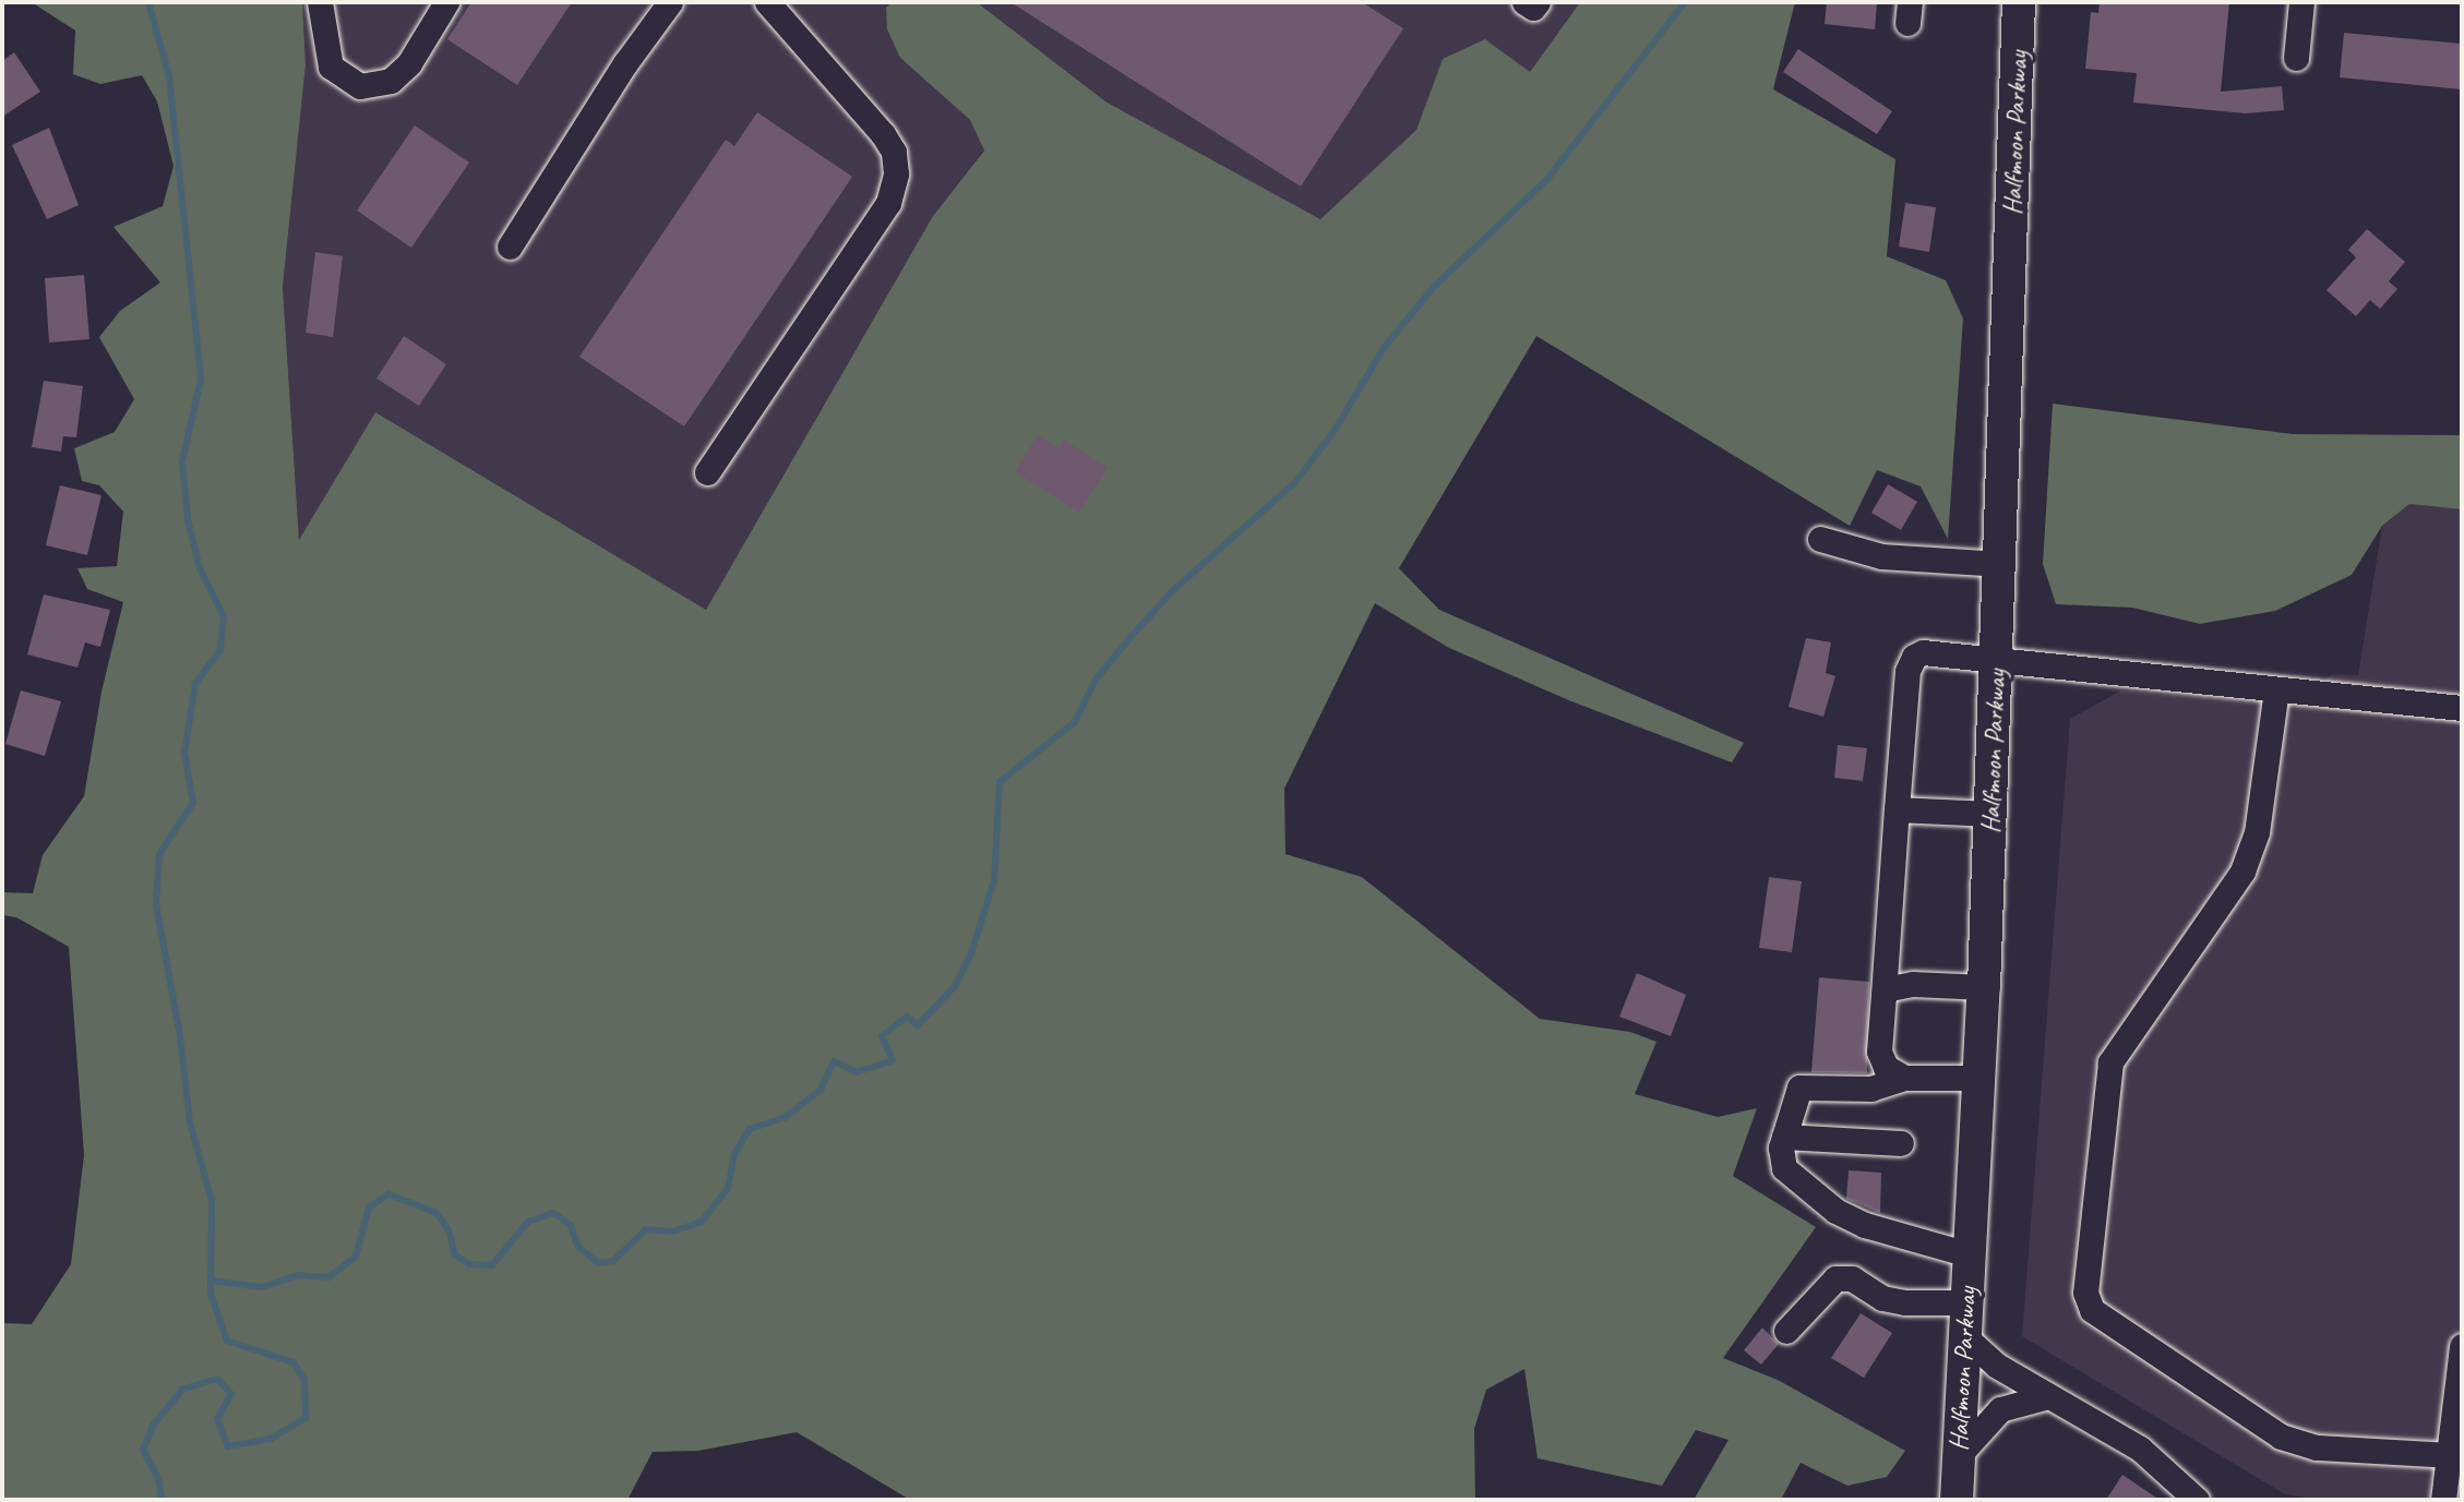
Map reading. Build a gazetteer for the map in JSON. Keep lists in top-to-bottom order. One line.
{"streets":{"main road":["Halfmoon Parkway"]}}
